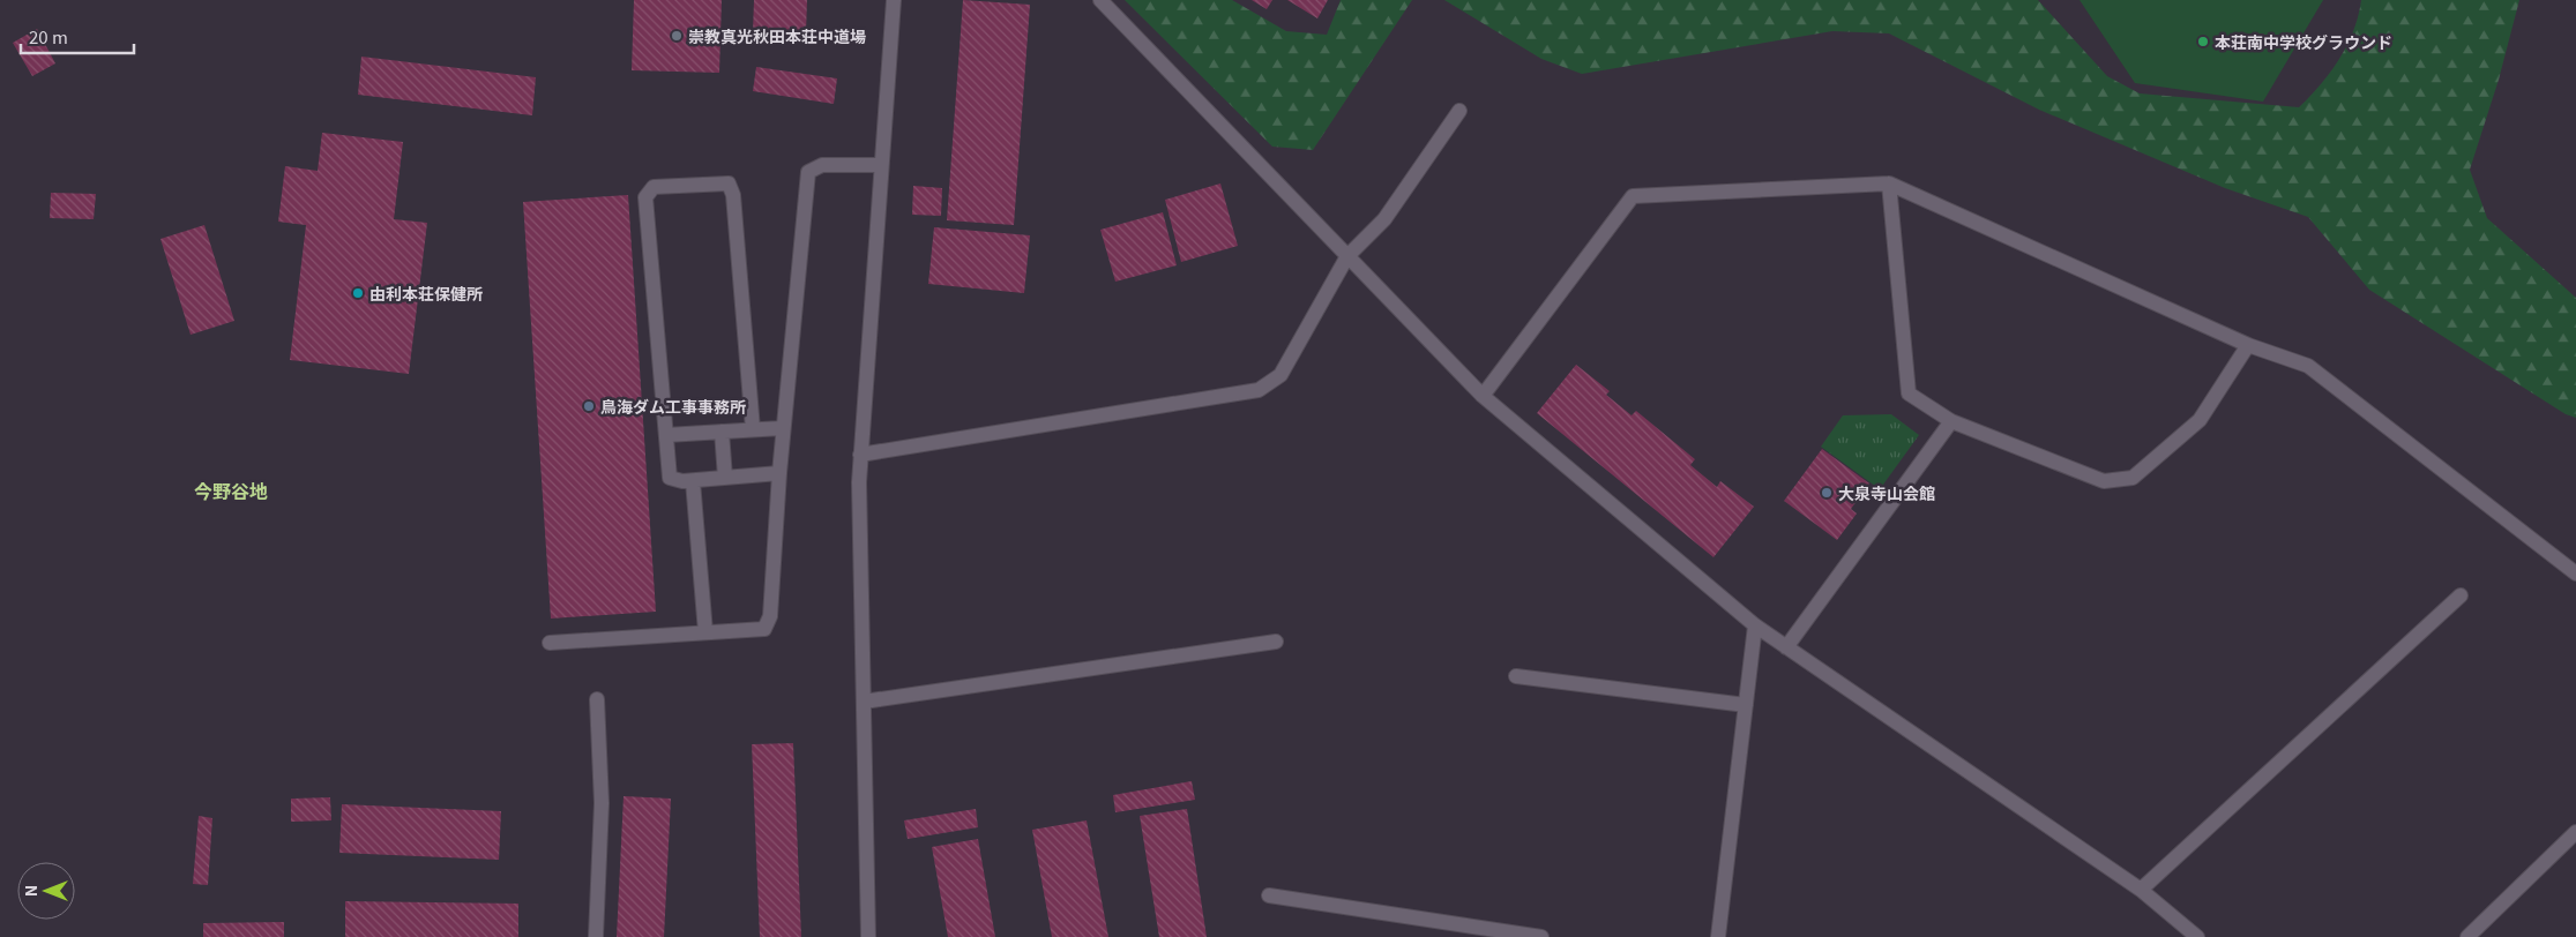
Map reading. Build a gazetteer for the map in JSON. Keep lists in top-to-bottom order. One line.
{"districts":["今野谷地"],"places":["崇教真光秋田本荘中道場","本荘南中学校グラウンド","由利本荘保健所","鳥海ダム工事事務所","大泉寺山会館"],"scale_bar":"20 m","north":"left"}
